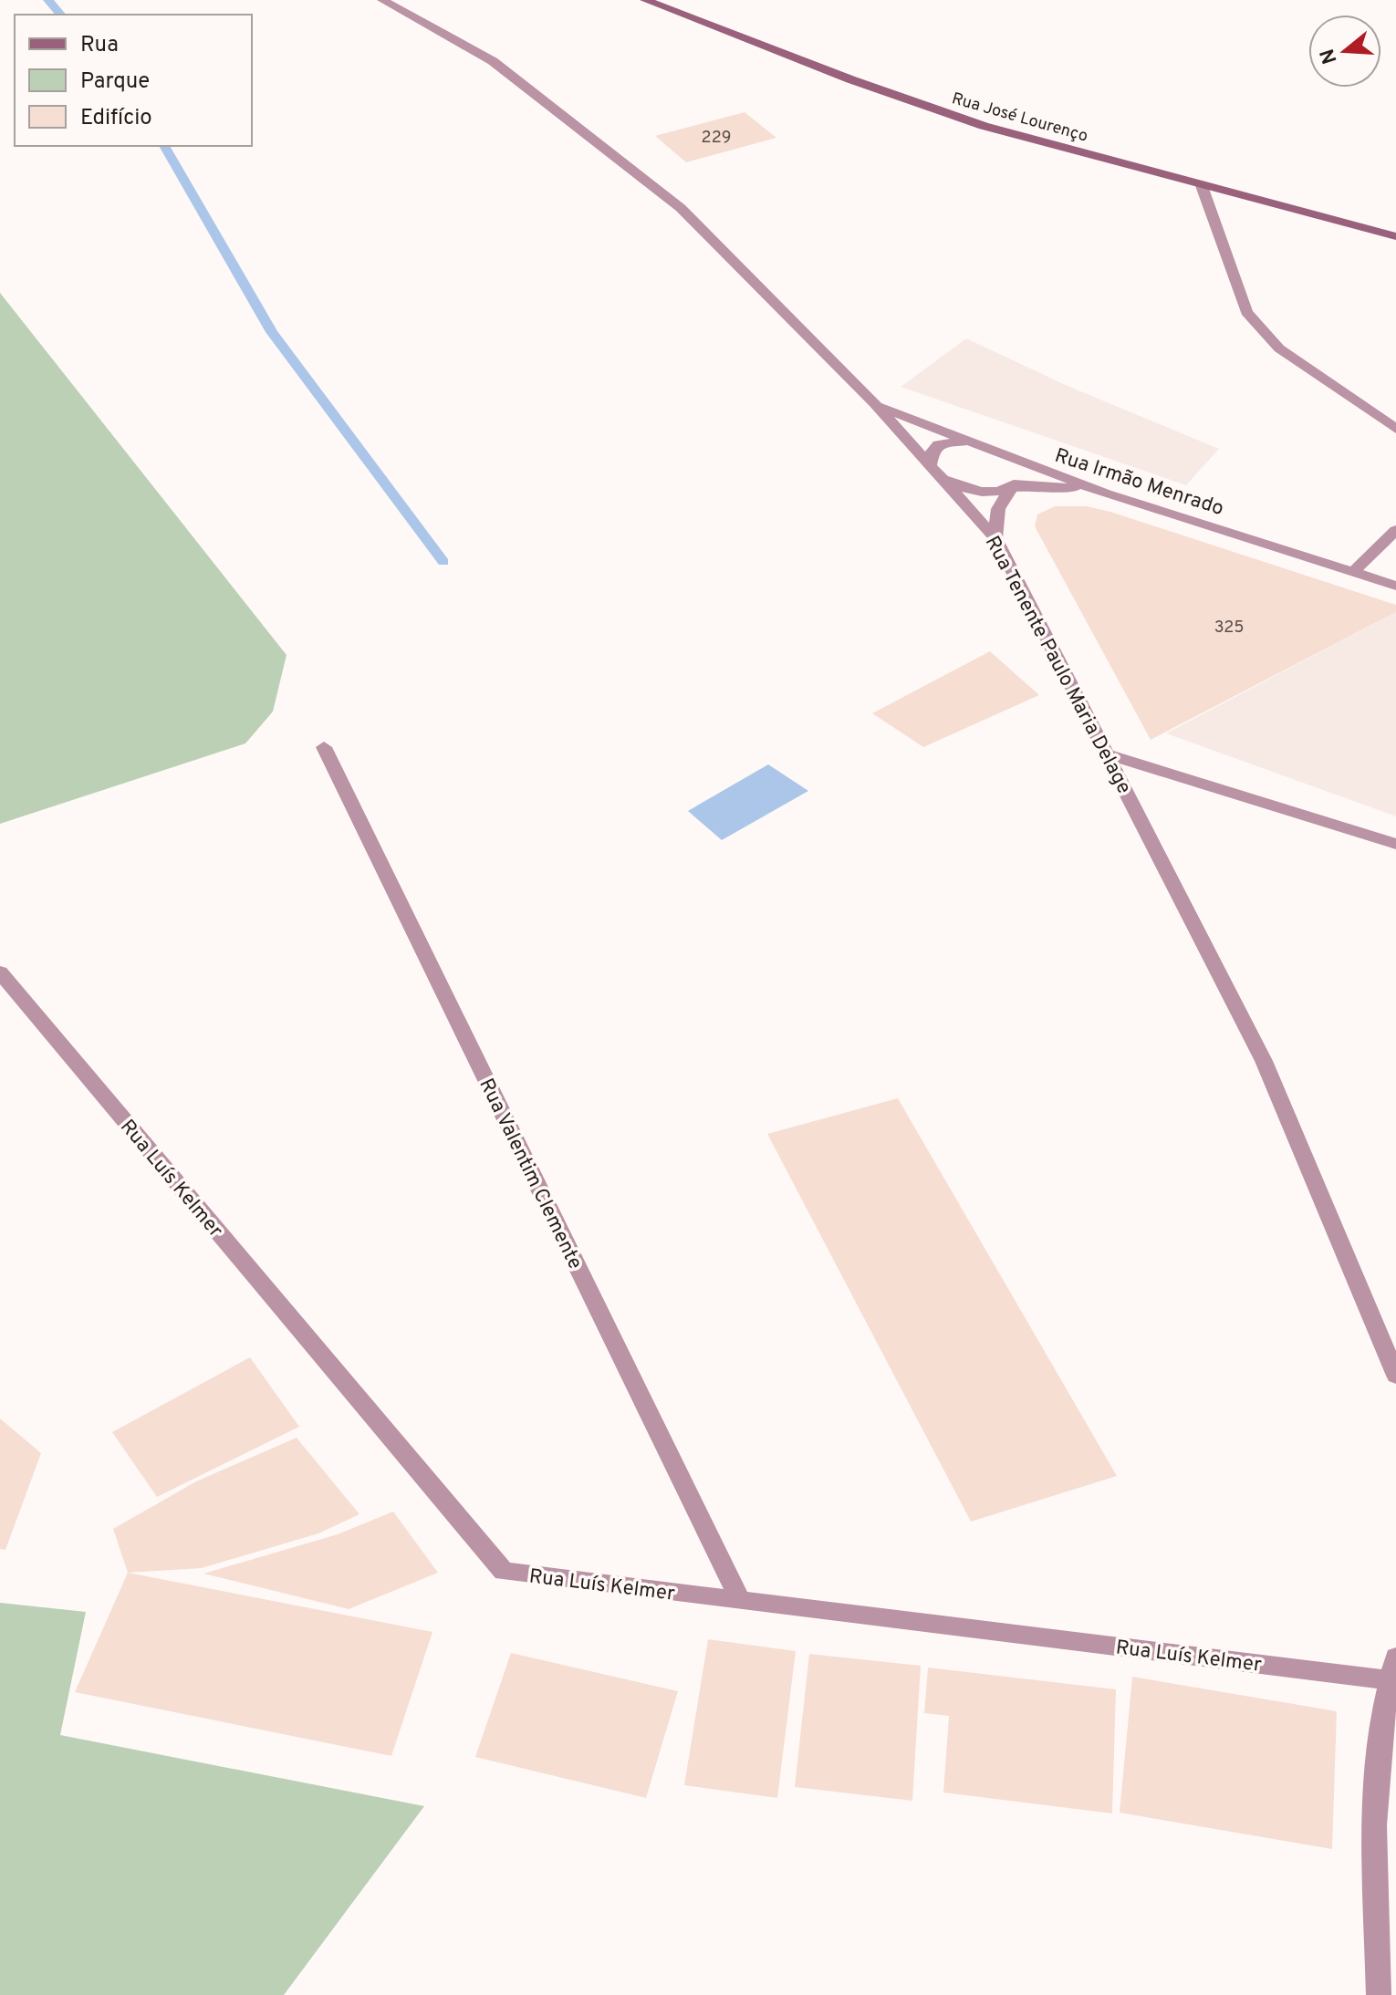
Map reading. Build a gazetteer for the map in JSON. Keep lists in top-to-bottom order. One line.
{"streets":{"street":["Rua José Lourenço","Rua Irmão Menrado","Rua Tenente Paulo Maria Delage","Rua Valentim Clemente","Rua Luís Kelmer"]},"crossings":[["Rua Irmão Menrado","Rua Tenente Paulo Maria Delage"],["Rua Valentim Clemente","Rua Luís Kelmer"]],"house_numbers":["229","325"],"legend":["Rua","Parque","Edifício"],"north":"left"}
